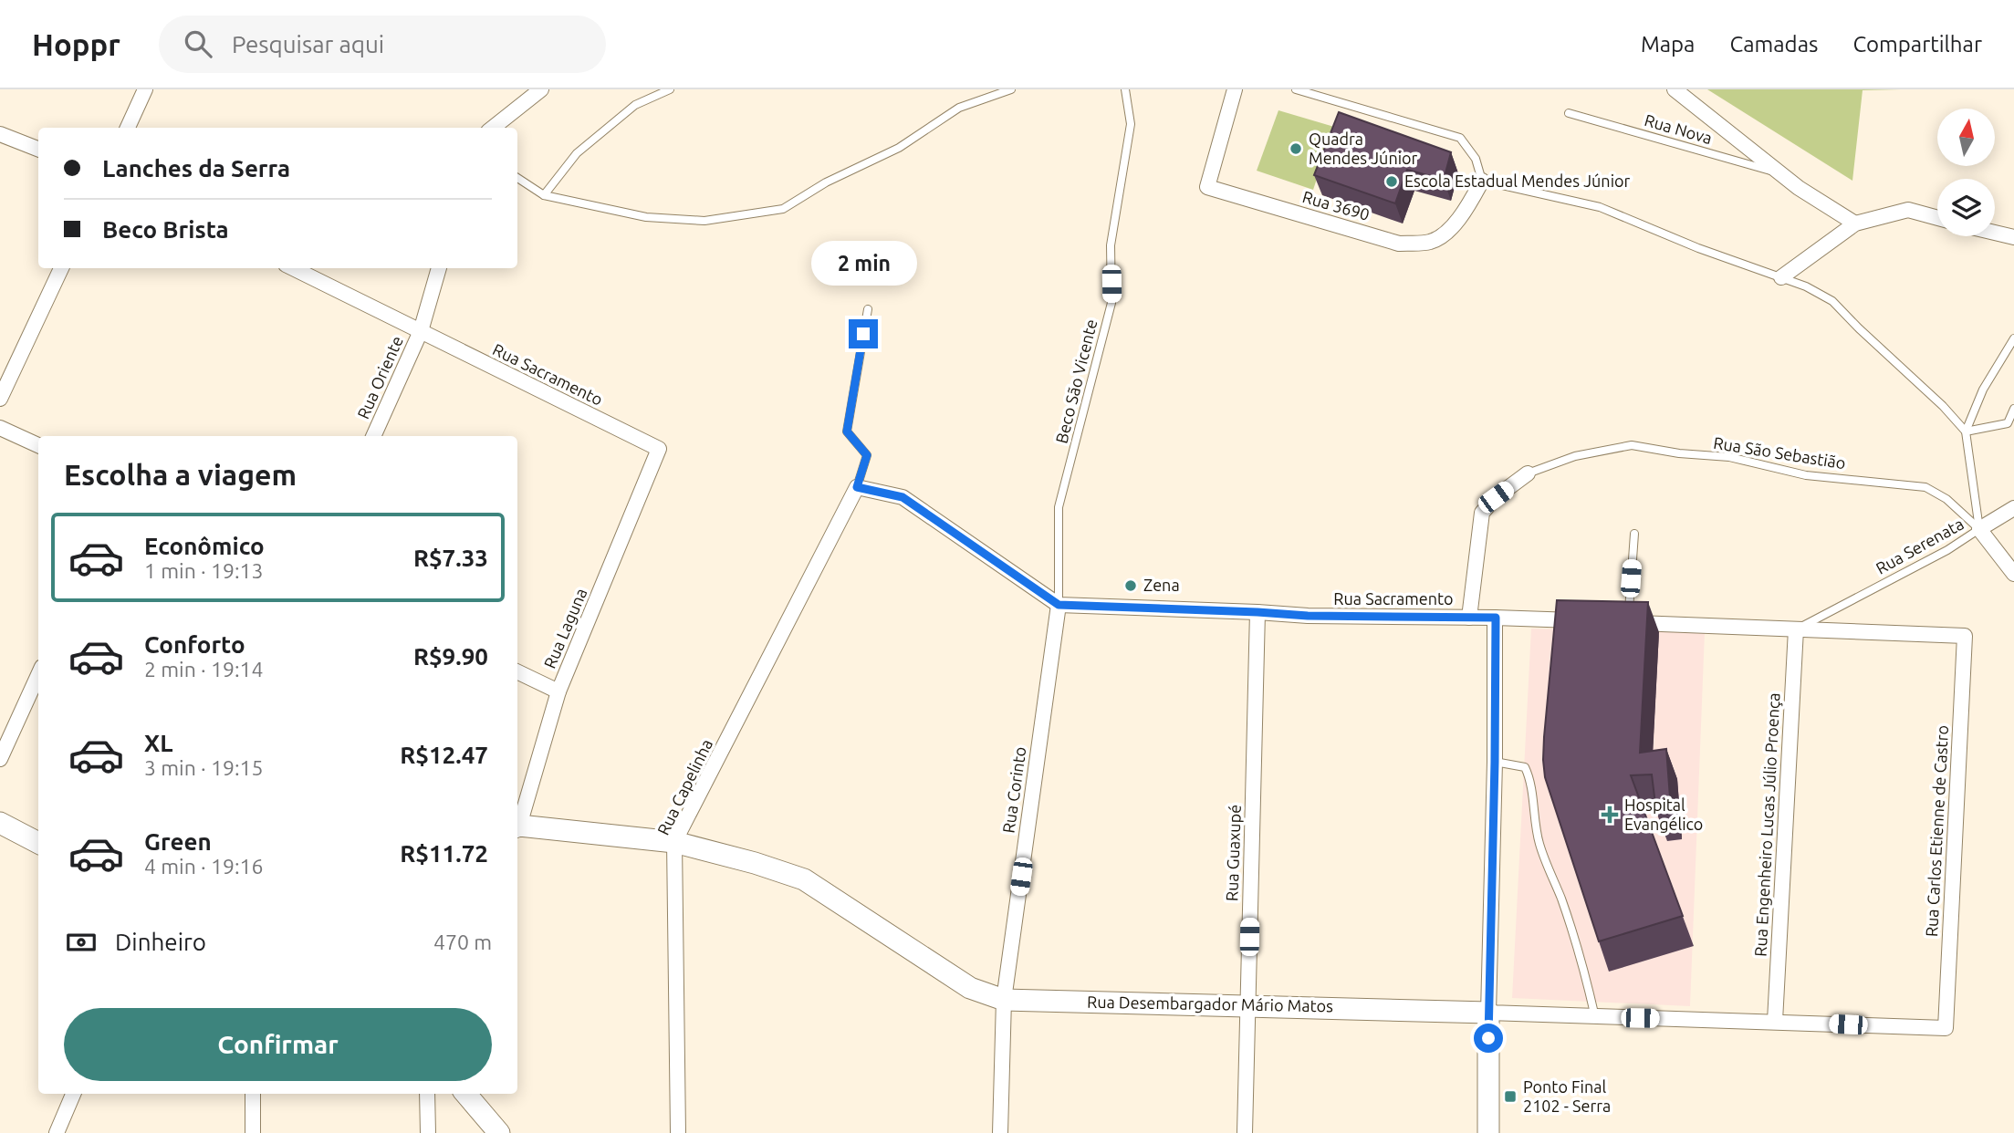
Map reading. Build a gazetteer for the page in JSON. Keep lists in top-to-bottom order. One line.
{"streets":{"street":["Rua 3690","Rua Sacramento","Rua Oriente","Rua Laguna","Rua Capelinha","Rua Corinto","Rua Engenheiro Lucas Júlio Proença","Rua Carlos Etienne de Castro","Rua Guaxupé","Rua Desembargador Mário Matos"],"lane":["Rua Nova","Beco São Vicente","Rua São Sebastião","Rua Serenata"]},"crossings":[["Rua Sacramento","Rua Oriente"],["Rua Sacramento","Beco São Vicente"],["Rua Sacramento","Rua Laguna"],["Rua Sacramento","Rua Corinto"],["Rua Sacramento","Rua Guaxupé"],["Beco São Vicente","Rua Corinto"],["Rua São Sebastião","Rua Serenata"],["Rua Serenata","Rua Engenheiro Lucas Júlio Proença"],["Rua Serenata","Rua Carlos Etienne de Castro"],["Rua Capelinha","Rua Desembargador Mário Matos"],["Rua Corinto","Rua Desembargador Mário Matos"],["Rua Engenheiro Lucas Júlio Proença","Rua Carlos Etienne de Castro"],["Rua Engenheiro Lucas Júlio Proença","Rua Desembargador Mário Matos"],["Rua Carlos Etienne de Castro","Rua Desembargador Mário Matos"],["Rua Guaxupé","Rua Desembargador Mário Matos"]],"places":{"other":["Quadra Mendes Júnior","Escola Estadual Mendes Júnior","Zena"],"health":["Hospital Evangélico"],"transit":["Ponto Final 2102 - Serra"]},"north":"top","page":{"header":"Hoppr","search":"Pesquisar aqui","nav":["Mapa","Camadas","Compartilhar"],"banner":["Lanches da Serra","Beco Brista"],"bubble":"2 min","heading":"Escolha a viagem","list":[{"name":"Econômico","note":"1 min · 19:13","value":"R$7.33"},{"name":"Conforto","note":"2 min · 19:14","value":"R$9.90"},{"name":"XL","note":"3 min · 19:15","value":"R$12.47"},{"name":"Green","note":"4 min · 19:16","value":"R$11.72"}],"pay":["Dinheiro","470 m"],"buttons":"Confirmar"}}
